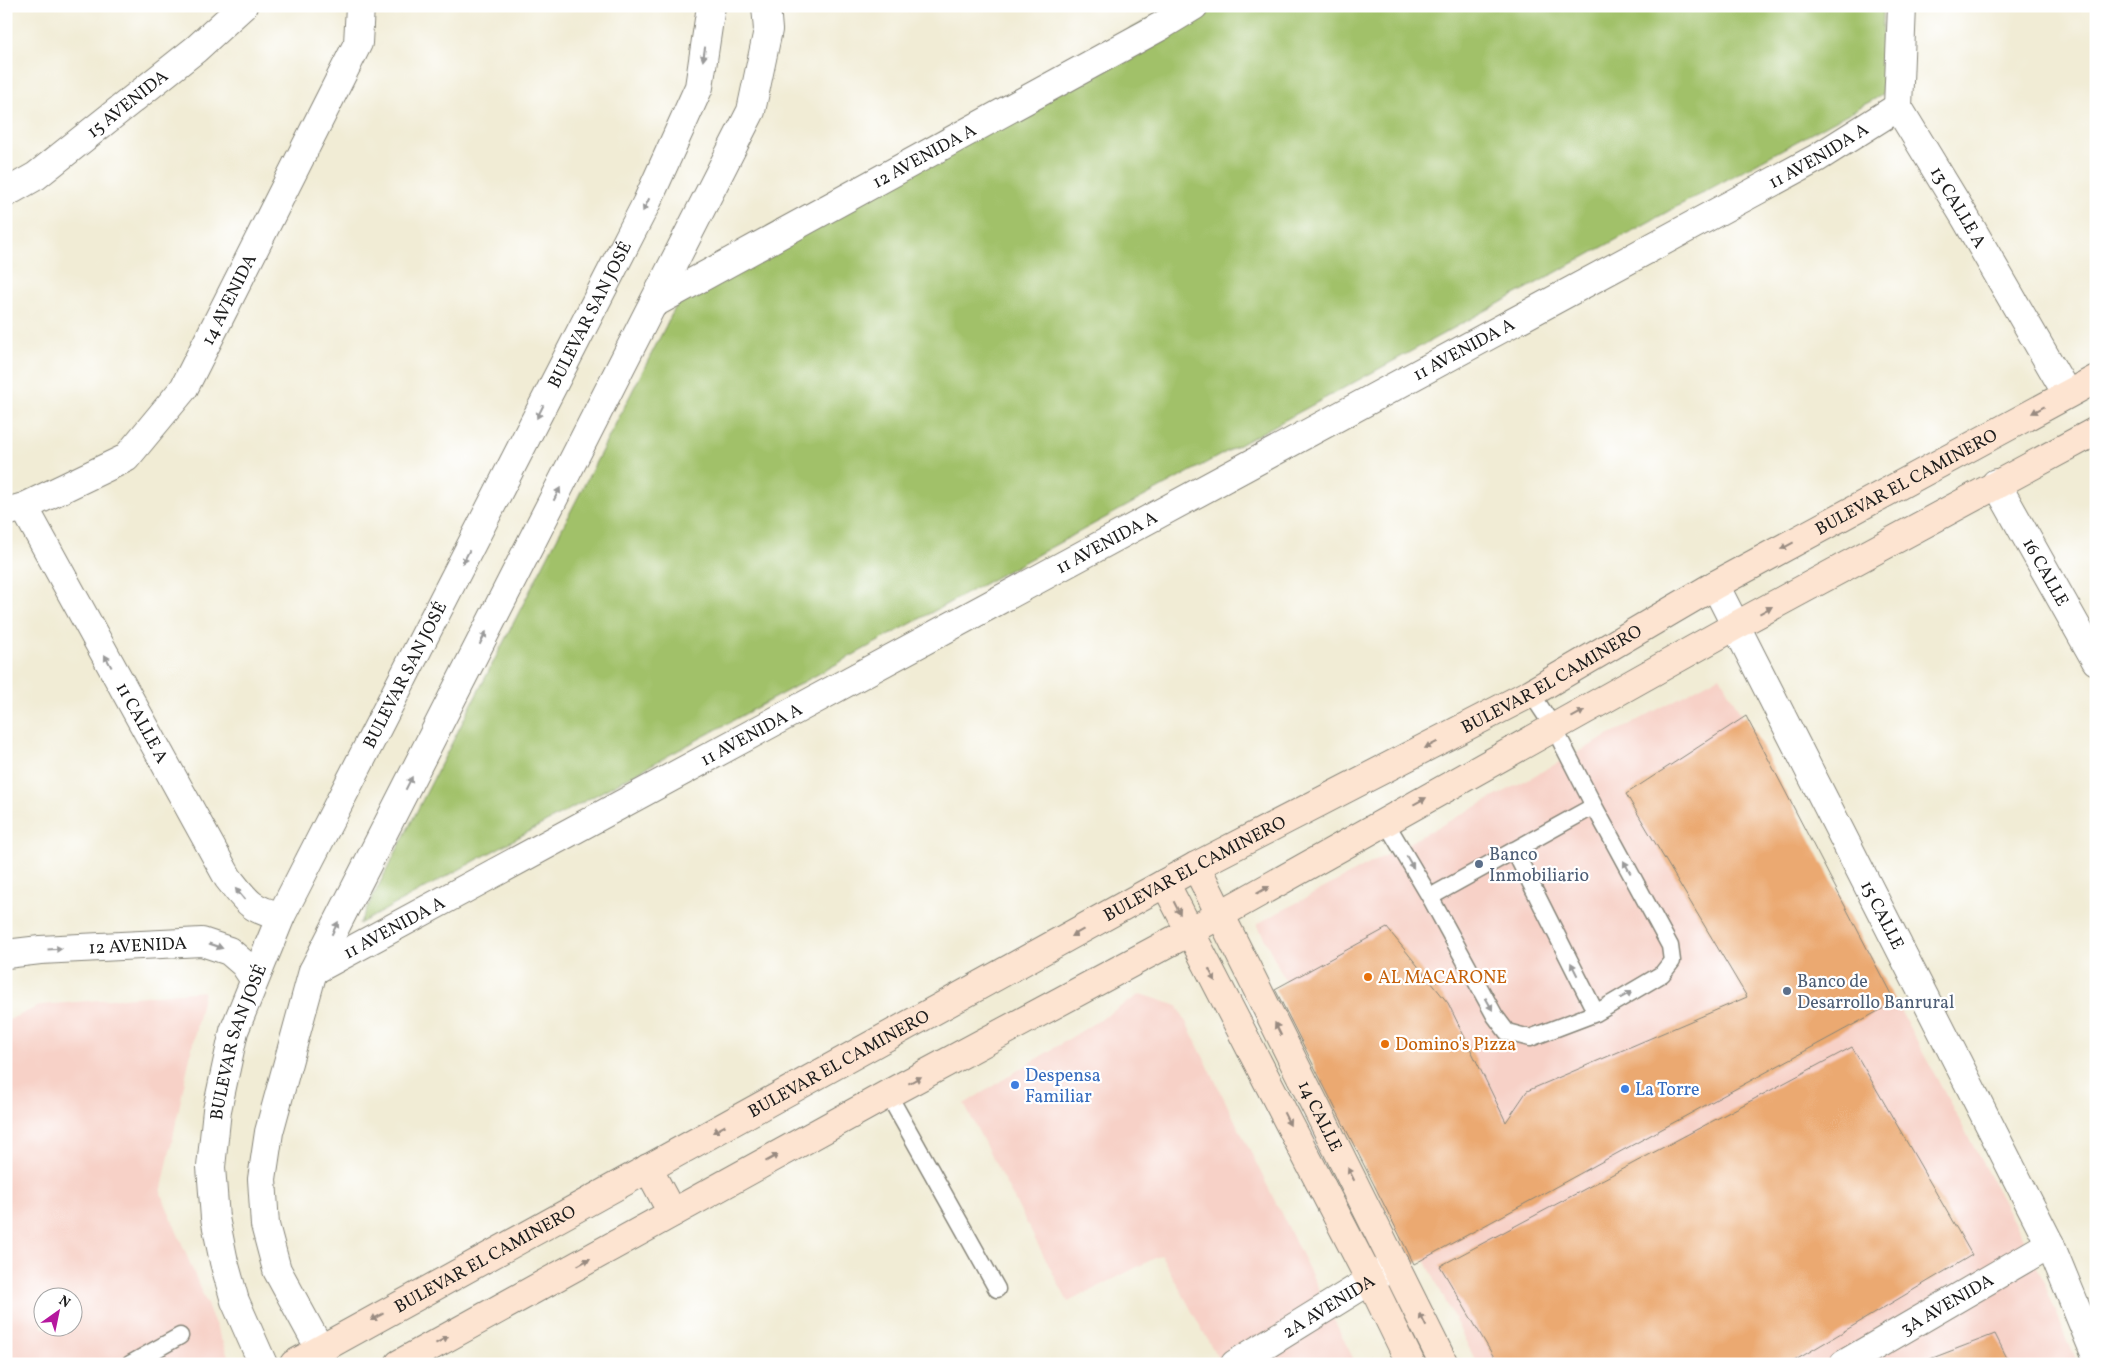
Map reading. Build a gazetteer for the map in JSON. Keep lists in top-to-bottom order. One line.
{"streets":{"main road":["BULEVAR EL CAMINERO","14 CALLE"],"street":["15 AVENIDA","11 AVENIDA A","12 AVENIDA A","13 CALLE A","14 AVENIDA","BULEVAR SAN JOSÉ","16 CALLE","11 CALLE A","15 CALLE","12 AVENIDA","3A AVENIDA","2A AVENIDA"]},"crossings":[["11 AVENIDA A","13 CALLE A"],["13 CALLE A","BULEVAR EL CAMINERO"],["14 AVENIDA","11 CALLE A"],["BULEVAR SAN JOSÉ","11 CALLE A"],["BULEVAR SAN JOSÉ","12 AVENIDA"],["BULEVAR EL CAMINERO","15 CALLE"],["BULEVAR EL CAMINERO","14 CALLE"],["15 CALLE","3A AVENIDA"],["14 CALLE","2A AVENIDA"]],"one_way":["11 CALLE A","12 AVENIDA"],"places":["Banco Inmobiliario","AL MACARONE","Banco de Desarrollo Banrural","Domino's Pizza","Despensa Familiar","La Torre"],"north":"top right"}
